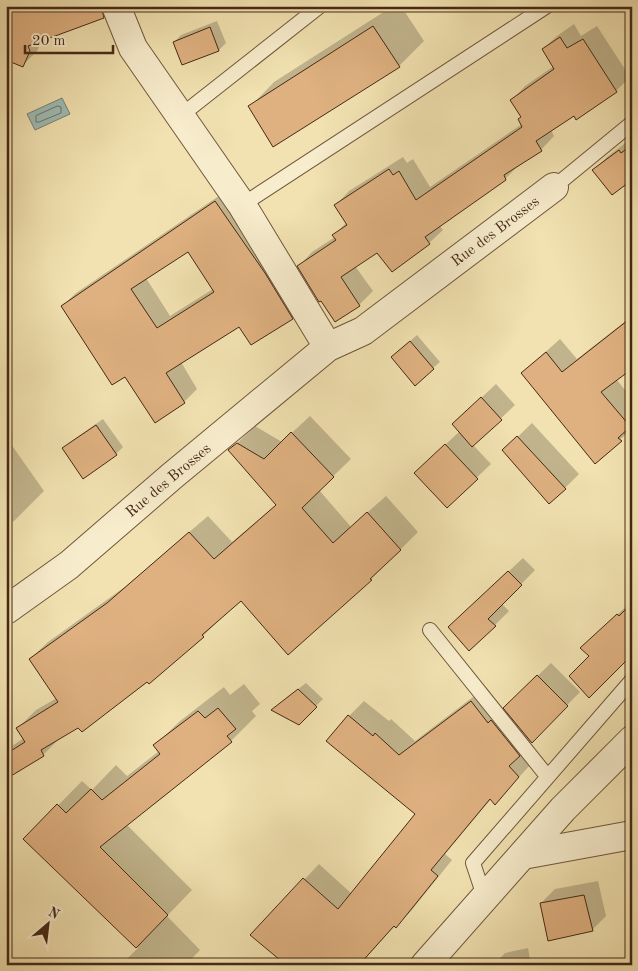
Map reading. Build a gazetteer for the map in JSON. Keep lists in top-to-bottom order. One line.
{"streets":{"street":["Rue des Brosses"]},"scale_bar":"20 m","north":"top right"}
